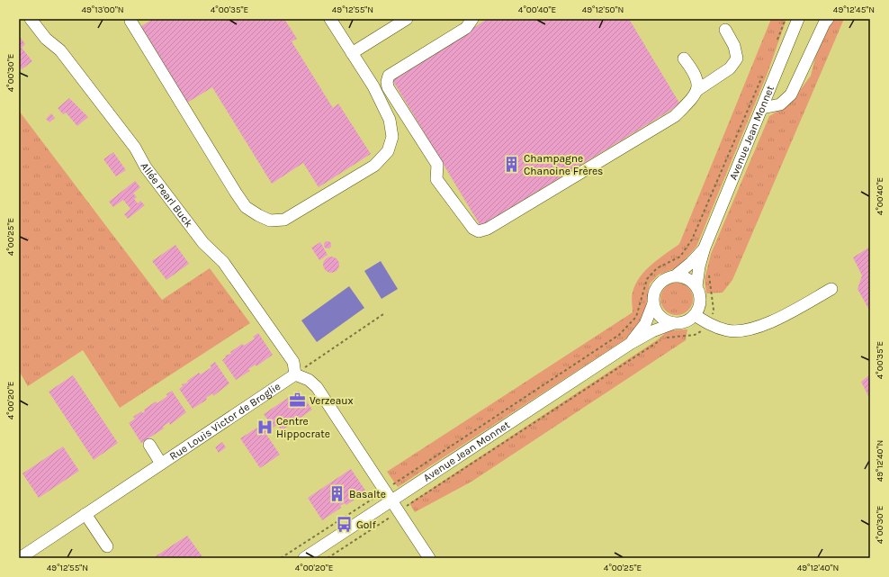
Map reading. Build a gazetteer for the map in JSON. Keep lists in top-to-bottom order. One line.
{"streets":{"street":["Avenue Jean Monnet","Allée Pearl Buck","Rue Louis Victor de Broglie"]},"crossings":[["Allée Pearl Buck","Rue Louis Victor de Broglie"]],"places":{"building":["Champagne Chanoine Frères","Basalte"],"office":["Verzeaux"],"hospital":["Centre Hippocrate"],"bus stop":["Golf"]},"coordinates":["49°13'00\"N","4°00'35\"E","49°12'55\"N","4°00'40\"E","49°12'50\"N","49°12'45\"N","4°00'30\"E","4°00'25\"E","4°00'20\"E","49°12'40\"N"]}
